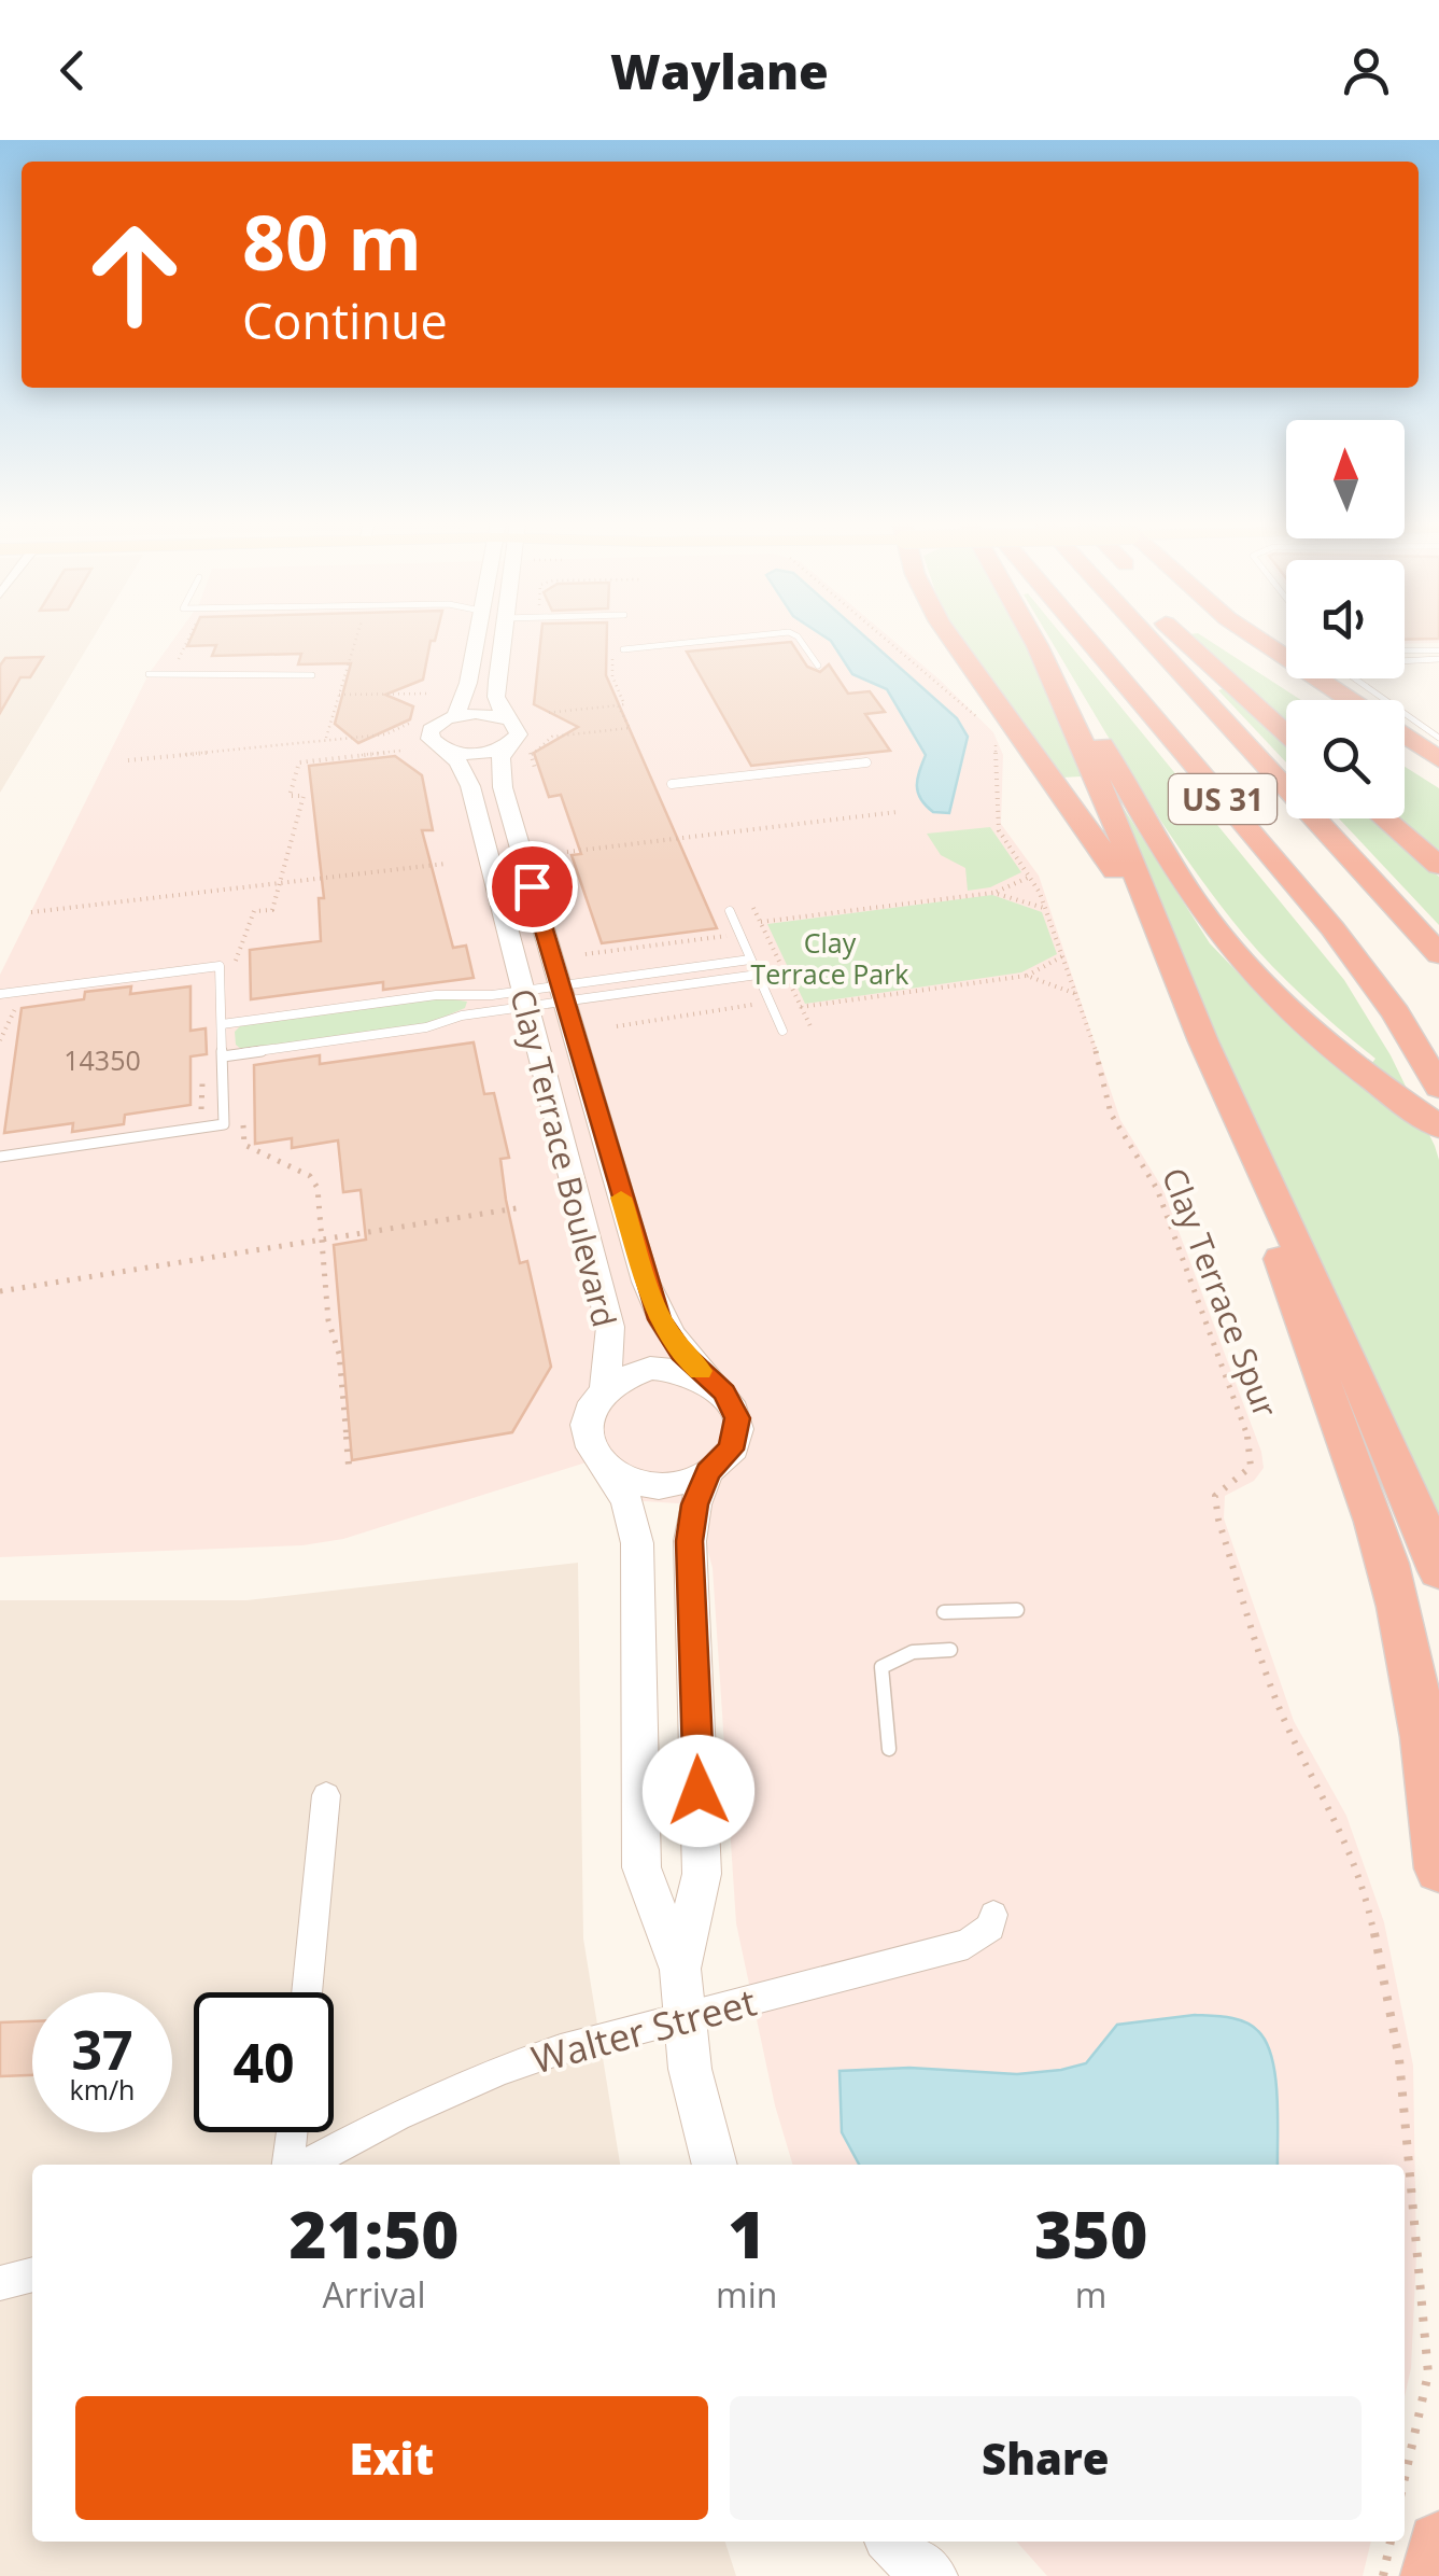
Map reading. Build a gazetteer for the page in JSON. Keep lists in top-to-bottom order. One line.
{"streets":{"highway":["US 31"],"street":["Clay Terrace Boulevard","Walter Street"],"path":["Clay Terrace Spur"]},"parks":["Clay Terrace Park"],"house_numbers":["14350"],"north":"top","page":{"header":"Waylane","turn":["80 m","Continue"],"speed":"37 km/h","limit":"40","eta":["21:50","Arrival","1","min","350","m"],"buttons":["Exit","Share"]}}
